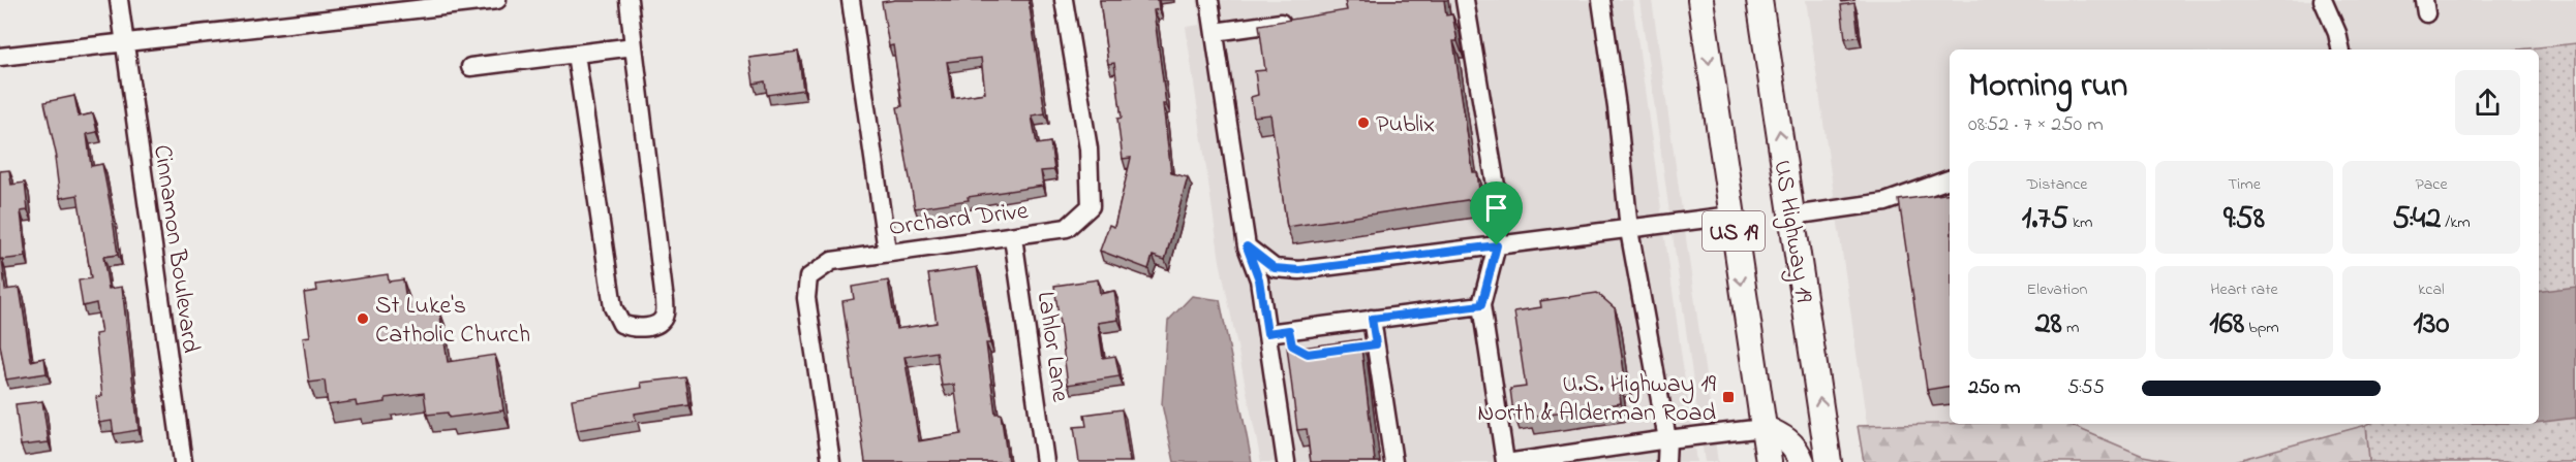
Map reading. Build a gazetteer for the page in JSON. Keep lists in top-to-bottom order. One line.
{"streets":{"highway":["US 19","US Highway 19"],"street":["Orchard Drive","Cinnamon Boulevard","Lahlor Lane"]},"crossings":[["Orchard Drive","Lahlor Lane"]],"places":{"other":["Publix","St Luke's Catholic Church"],"transit":["U.S. Highway 19 North & Alderman Road"]},"page":{"heading":["Morning run","08:52 · 7 × 250 m"],"stats":[["Distance","1.75 km"],["Time","9:58"],["Pace","5:42 /km"],["Elevation","28 m"],["Heart rate","168 bpm"],["kcal","130"]],"list":[{"name":"250 m","note":"5:55"}]}}
